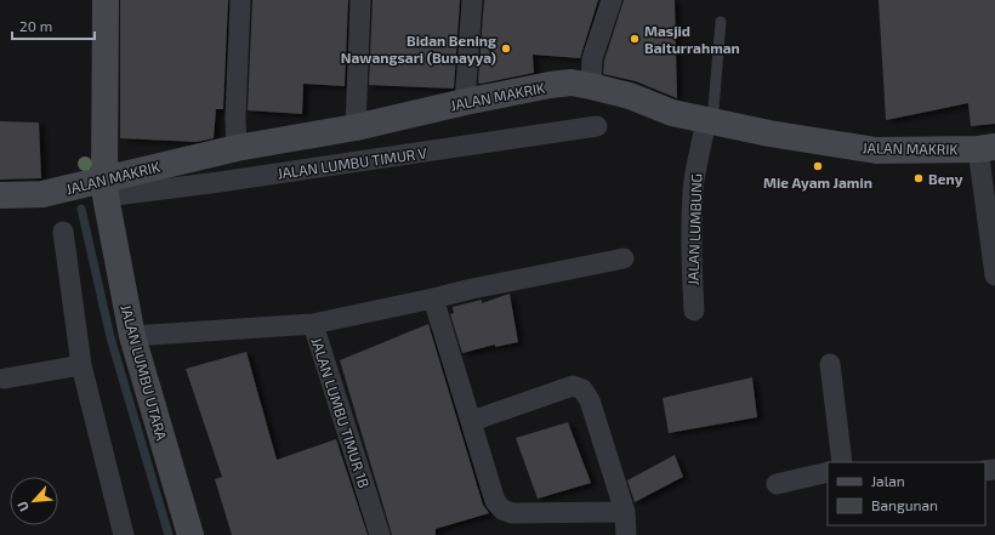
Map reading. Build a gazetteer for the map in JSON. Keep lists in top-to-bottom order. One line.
{"streets":{"street":["JALAN MAKRIK","JALAN LUMBU TIMUR V","JALAN LUMBUNG","JALAN LUMBU UTARA","JALAN LUMBU TIMUR 1B"]},"crossings":[["JALAN MAKRIK","JALAN LUMBU TIMUR V"],["JALAN MAKRIK","JALAN LUMBUNG"],["JALAN MAKRIK","JALAN LUMBU UTARA"],["JALAN LUMBU TIMUR V","JALAN LUMBU UTARA"],["JALAN LUMBU UTARA","JALAN LUMBU TIMUR 1B"]],"places":["Masjid Baiturrahman","Bidan Bening Nawangsari (Bunayya)","Mie Ayam Jamin","Beny"],"legend":["Jalan","Bangunan"],"scale_bar":"20 m","north":"bottom left"}
